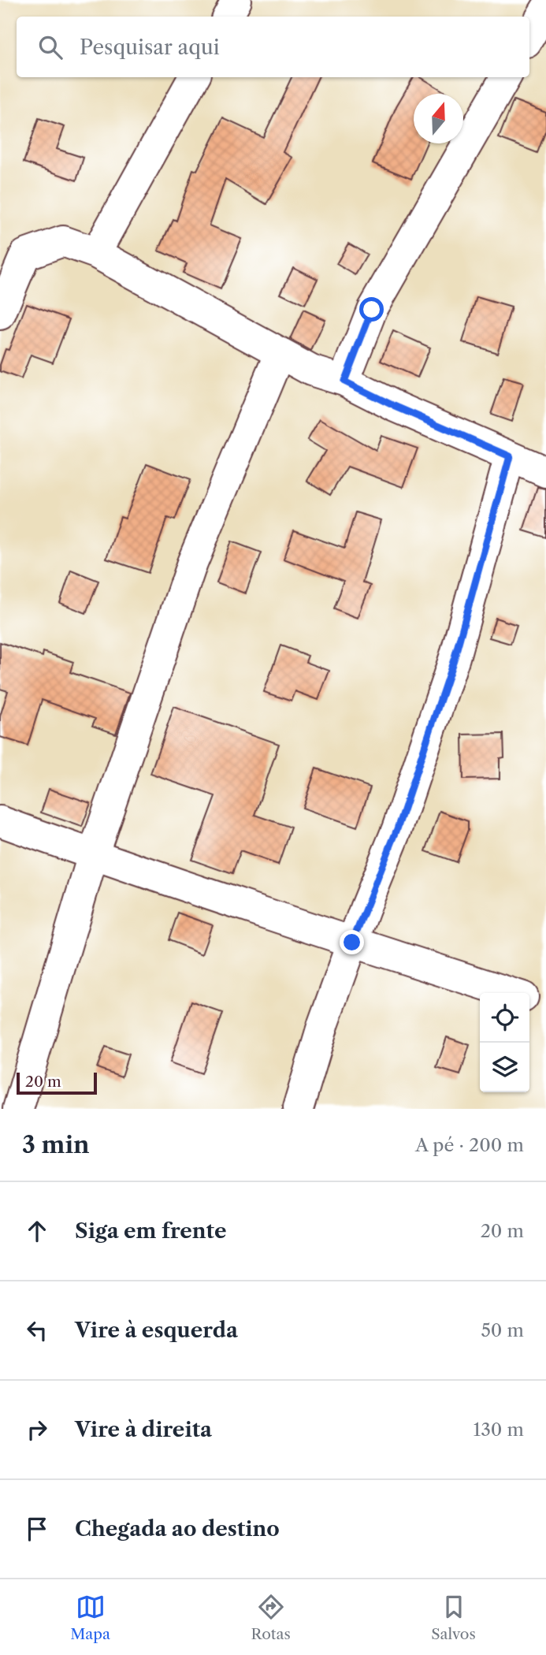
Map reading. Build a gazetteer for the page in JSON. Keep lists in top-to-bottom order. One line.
{"scale_bar":"20 m","north":"top","page":{"search":"Pesquisar aqui","scale":"20 m","heading":["3 min","A pé · 200 m"],"list":[["Siga em frente","20 m"],["Vire à esquerda","50 m"],["Vire à direita","130 m"],"Chegada ao destino"],"nav":["Mapa","Rotas","Salvos"]}}
